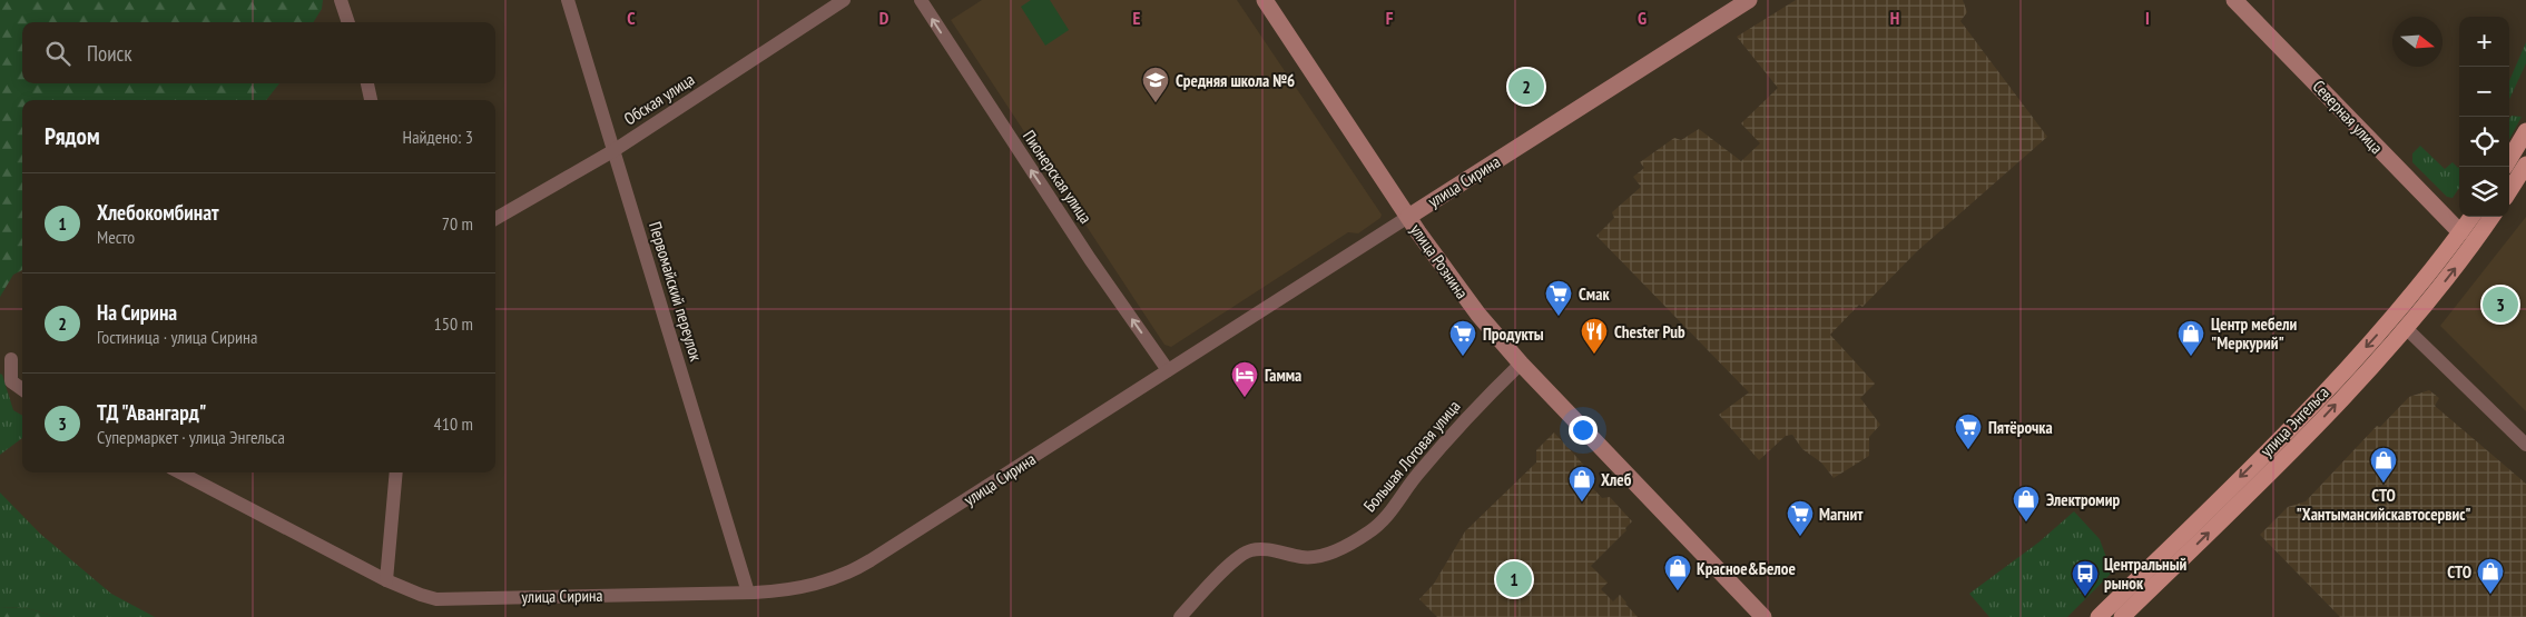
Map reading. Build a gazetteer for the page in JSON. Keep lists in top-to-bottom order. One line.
{"streets":{"main road":["Северная улица","улица Сирина","улица Рознина","улица Энгельса"],"street":["Обская улица","Пионерская улица","Первомайский переулок","Большая Логовая улица"]},"crossings":[["Обская улица","Первомайский переулок"],["Северная улица","улица Энгельса"],["Пионерская улица","улица Сирина"],["улица Сирина","улица Рознина"],["улица Сирина","Первомайский переулок"],["улица Рознина","Большая Логовая улица"]],"one_way":["Пионерская улица"],"places":{"school or university":["Средняя школа №6"],"supermarket":["Смак","Продукты","Пятёрочка","Магнит"],"restaurant":["Chester Pub"],"shop":["Центр мебели \"Меркурий\"","СТО \"Хантымансийскавтосервис\"","Хлеб","Электромир","Красное&Белое","СТО"],"hotel":["Гамма"],"bus stop":["Центральный рынок"]},"north":"right","page":{"map_buttons":["+","−"],"search":"Поиск","pins":["2","3","1"],"heading":["Рядом","Найдено: 3"],"list":[{"mark":"1","name":"Хлебокомбинат","note":"Место","value":"70 m"},{"mark":"2","name":"На Сирина","note":"Гостиница · улица Сирина","value":"150 m"},{"mark":"3","name":"ТД \"Авангард\"","note":"Супермаркет · улица Энгельса","value":"410 m"}]},"grid":{"columns":["C","D","E","F","G","H","I"]}}
